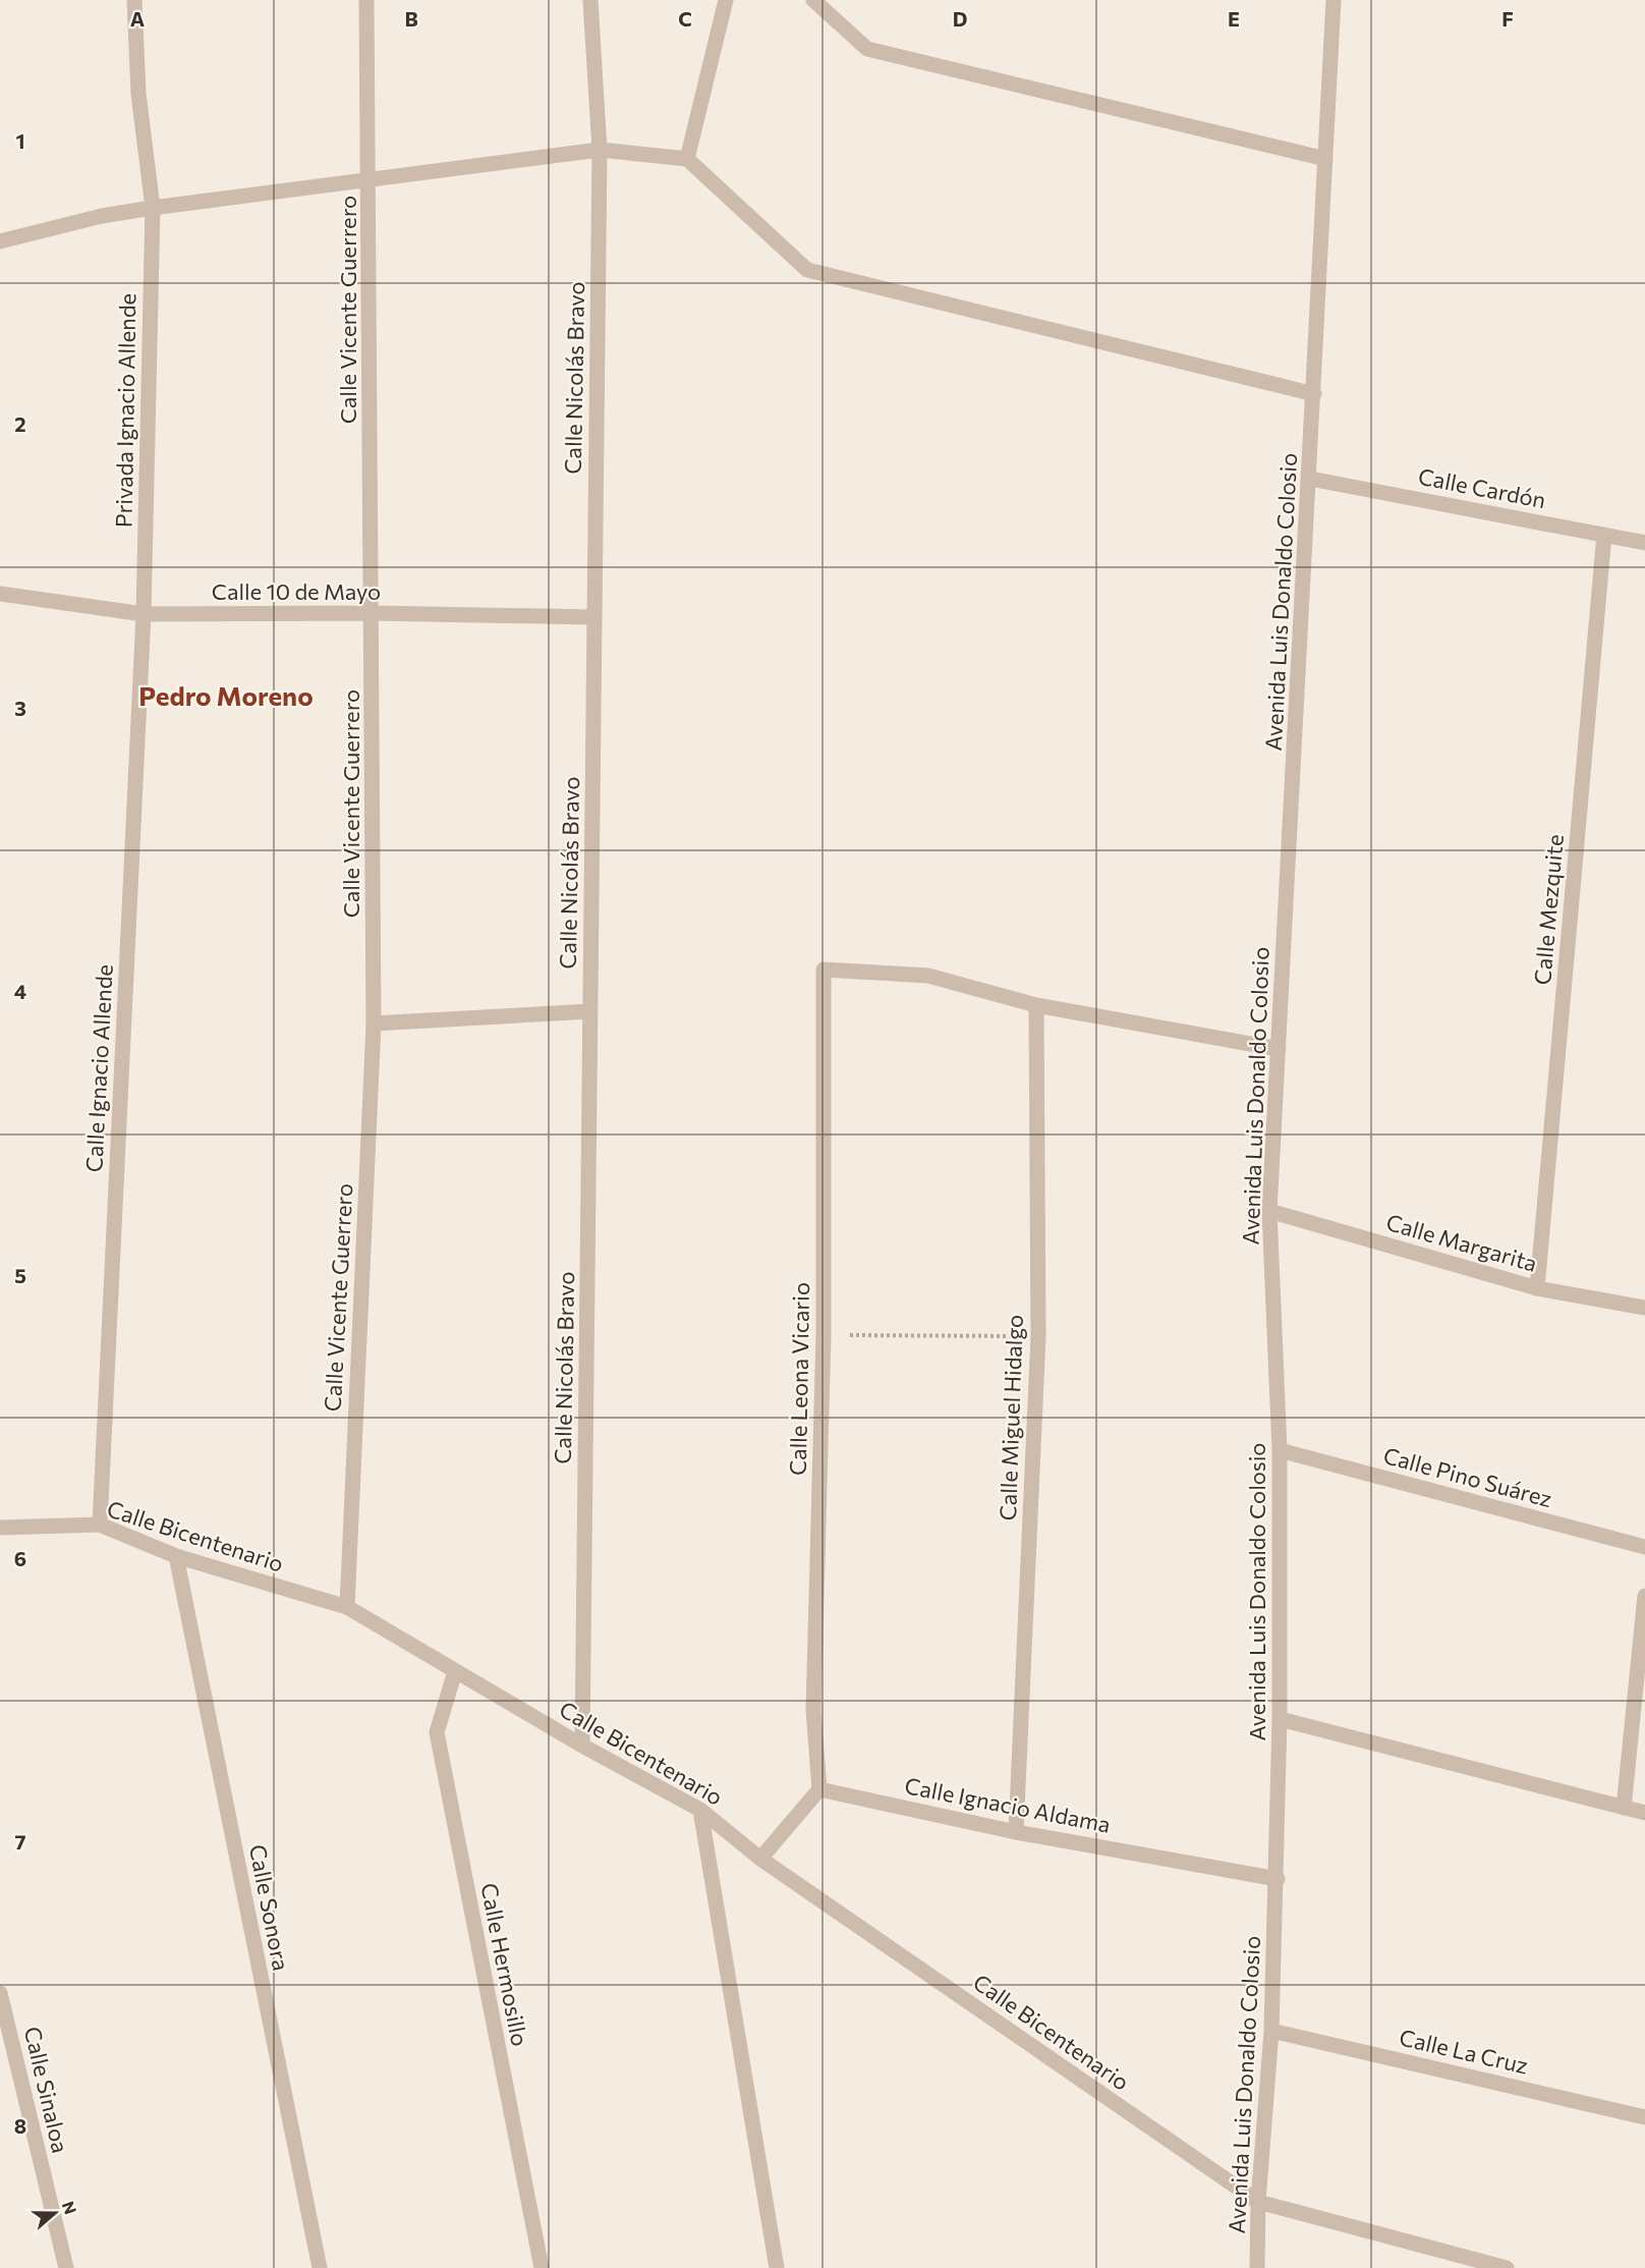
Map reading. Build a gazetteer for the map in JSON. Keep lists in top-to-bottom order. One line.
{"streets":{"street":["Calle Vicente Guerrero","Calle Nicolás Bravo","Privada Ignacio Allende","Calle Cardón","Calle 10 de Mayo","Avenida Luis Donaldo Colosio","Calle Mezquite","Calle Ignacio Allende","Calle Margarita","Calle Leona Vicario","Calle Miguel Hidalgo","Calle Pino Suárez","Calle Bicentenario","Calle Ignacio Aldama","Calle Sonora","Calle Hermosillo","Calle La Cruz","Calle Sinaloa"]},"crossings":[["Calle Vicente Guerrero","Calle 10 de Mayo"],["Calle Vicente Guerrero","Calle Bicentenario"],["Calle Nicolás Bravo","Calle 10 de Mayo"],["Calle Nicolás Bravo","Calle Bicentenario"],["Privada Ignacio Allende","Calle 10 de Mayo"],["Privada Ignacio Allende","Calle Ignacio Allende"],["Calle Cardón","Avenida Luis Donaldo Colosio"],["Calle Cardón","Calle Mezquite"],["Calle 10 de Mayo","Calle Ignacio Allende"],["Avenida Luis Donaldo Colosio","Calle Margarita"],["Avenida Luis Donaldo Colosio","Calle Pino Suárez"],["Avenida Luis Donaldo Colosio","Calle Bicentenario"],["Avenida Luis Donaldo Colosio","Calle Ignacio Aldama"],["Avenida Luis Donaldo Colosio","Calle La Cruz"],["Calle Mezquite","Calle Margarita"],["Calle Ignacio Allende","Calle Bicentenario"],["Calle Leona Vicario","Calle Miguel Hidalgo"],["Calle Leona Vicario","Calle Ignacio Aldama"],["Calle Miguel Hidalgo","Calle Ignacio Aldama"],["Calle Bicentenario","Calle Sonora"],["Calle Bicentenario","Calle Hermosillo"]],"districts":["Pedro Moreno"],"north":"right","grid":{"columns":["A","B","C","D","E","F"],"rows":["1","2","3","4","5","6","7","8"]}}
